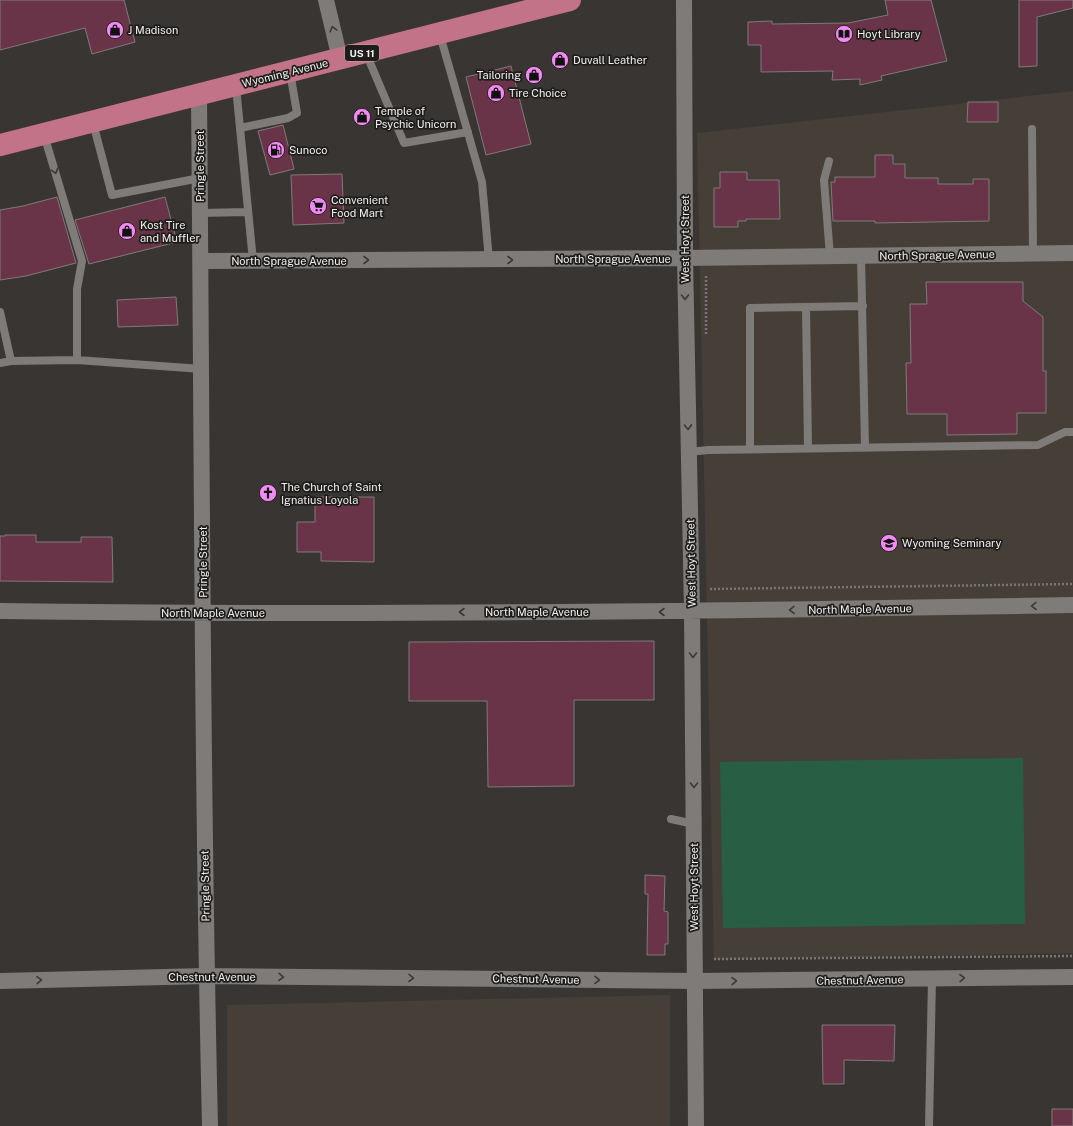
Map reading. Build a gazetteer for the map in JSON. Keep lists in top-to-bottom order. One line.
{"streets":{"main road":["US 11","Wyoming Avenue"],"street":["Pringle Street","West Hoyt Street","North Sprague Avenue","North Maple Avenue","Chestnut Avenue"]},"crossings":[["Wyoming Avenue","Pringle Street"],["Pringle Street","North Sprague Avenue"],["Pringle Street","North Maple Avenue"],["Pringle Street","Chestnut Avenue"],["West Hoyt Street","North Sprague Avenue"],["West Hoyt Street","North Maple Avenue"],["West Hoyt Street","Chestnut Avenue"]],"one_way":["West Hoyt Street","North Sprague Avenue","North Maple Avenue","Chestnut Avenue"],"places":{"shop":["J Madison","Duvall Leather","Tailoring","Tire Choice","Temple of Psychic Unicorn","Kost Tire and Muffler"],"library":["Hoyt Library"],"fuel station":["Sunoco"],"supermarket":["Convenient Food Mart"],"church":["The Church of Saint Ignatius Loyola"],"school or university":["Wyoming Seminary"]}}
